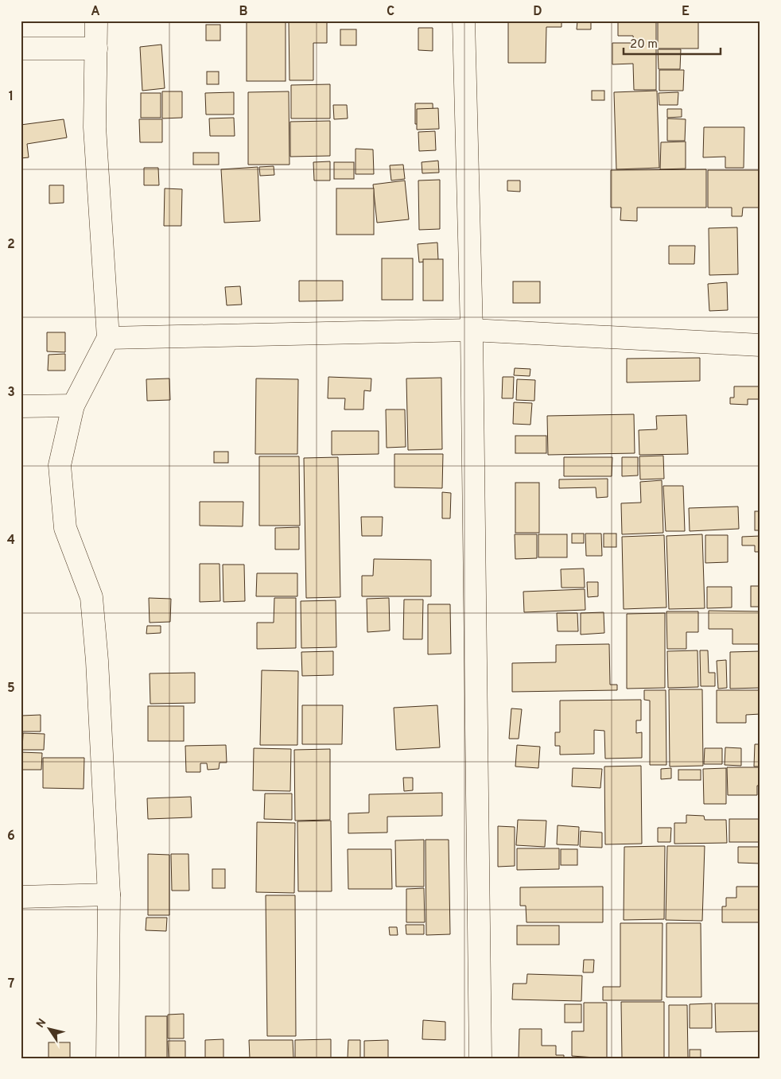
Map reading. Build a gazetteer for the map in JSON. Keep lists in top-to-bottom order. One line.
{"scale_bar":"20 m","north":"top left","grid":{"columns":["A","B","C","D","E"],"rows":["1","2","3","4","5","6","7"]}}
